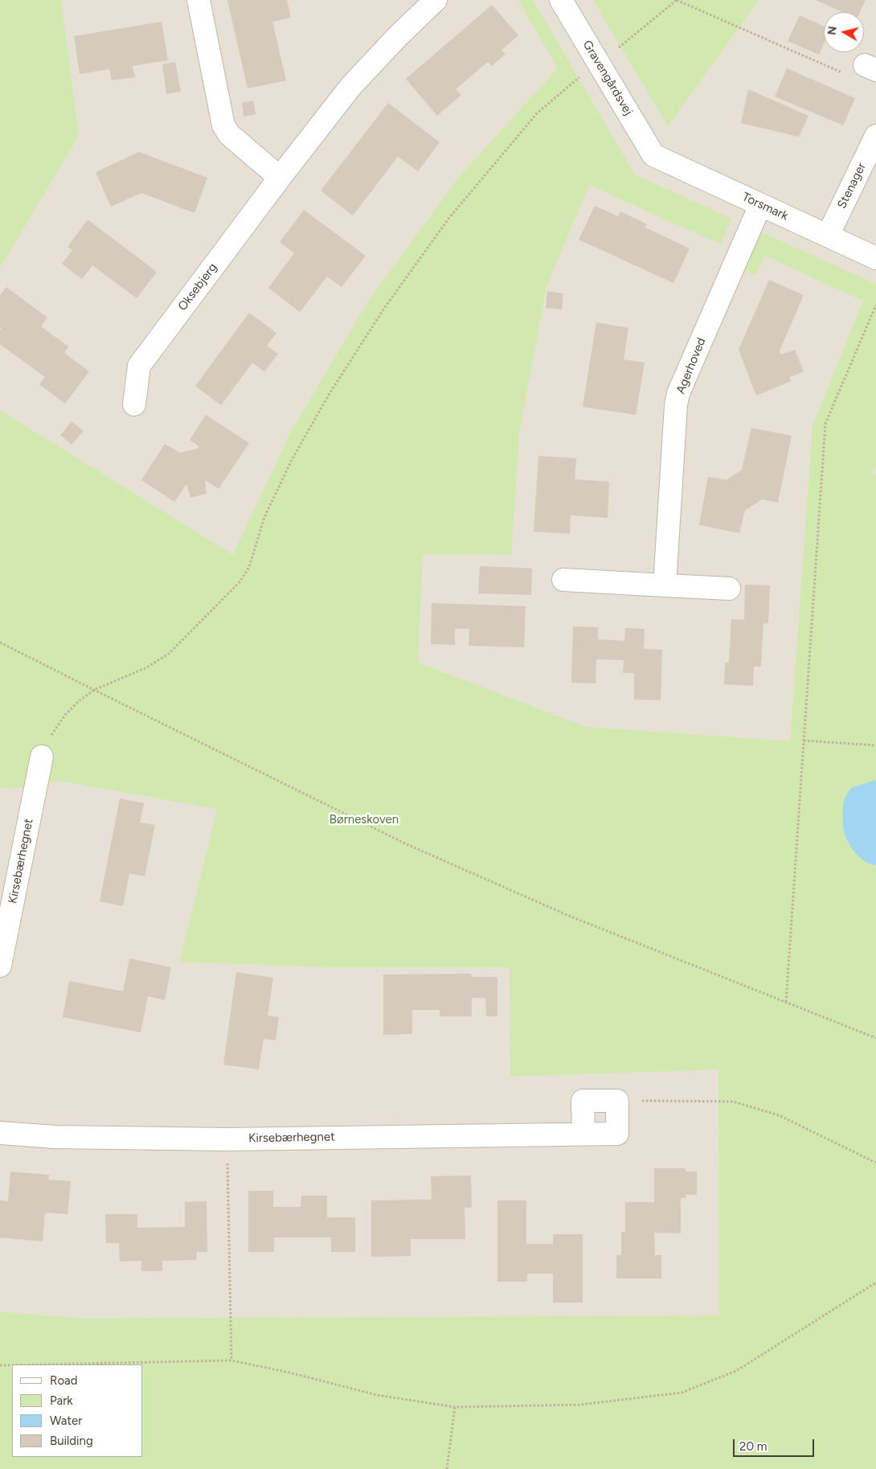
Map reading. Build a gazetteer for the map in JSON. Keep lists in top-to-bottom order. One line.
{"streets":{"street":["Gravengårdsvej","Stenager","Torsmark","Oksebjerg","Agerhoved","Kirsebærhegnet"]},"crossings":[["Gravengårdsvej","Torsmark"],["Stenager","Torsmark"],["Torsmark","Agerhoved"]],"parks":["Børneskoven"],"legend":["Road","Park","Water","Building"],"scale_bar":"20 m","north":"left"}
